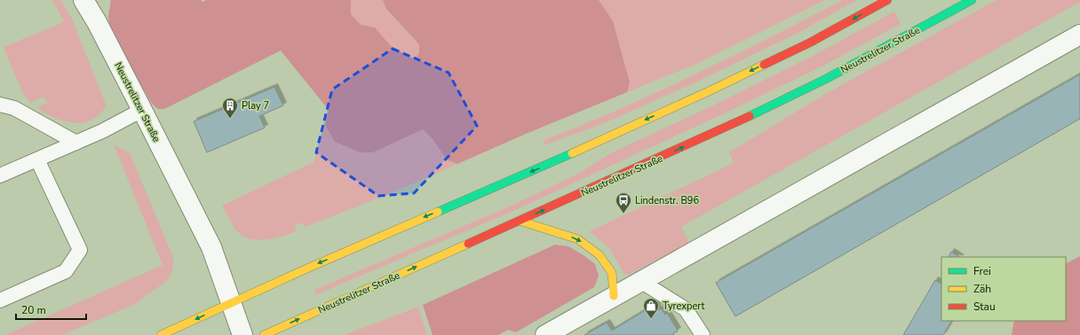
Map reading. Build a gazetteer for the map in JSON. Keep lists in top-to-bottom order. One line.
{"streets":{"main road":["Neustrelitzer Straße"]},"one_way":["Neustrelitzer Straße"],"places":{"building":["Play 7"],"bus stop":["Lindenstr. B96"],"shop":["Tyrexpert"]},"legend":["Frei","Zäh","Stau"],"scale_bar":"20 m"}
